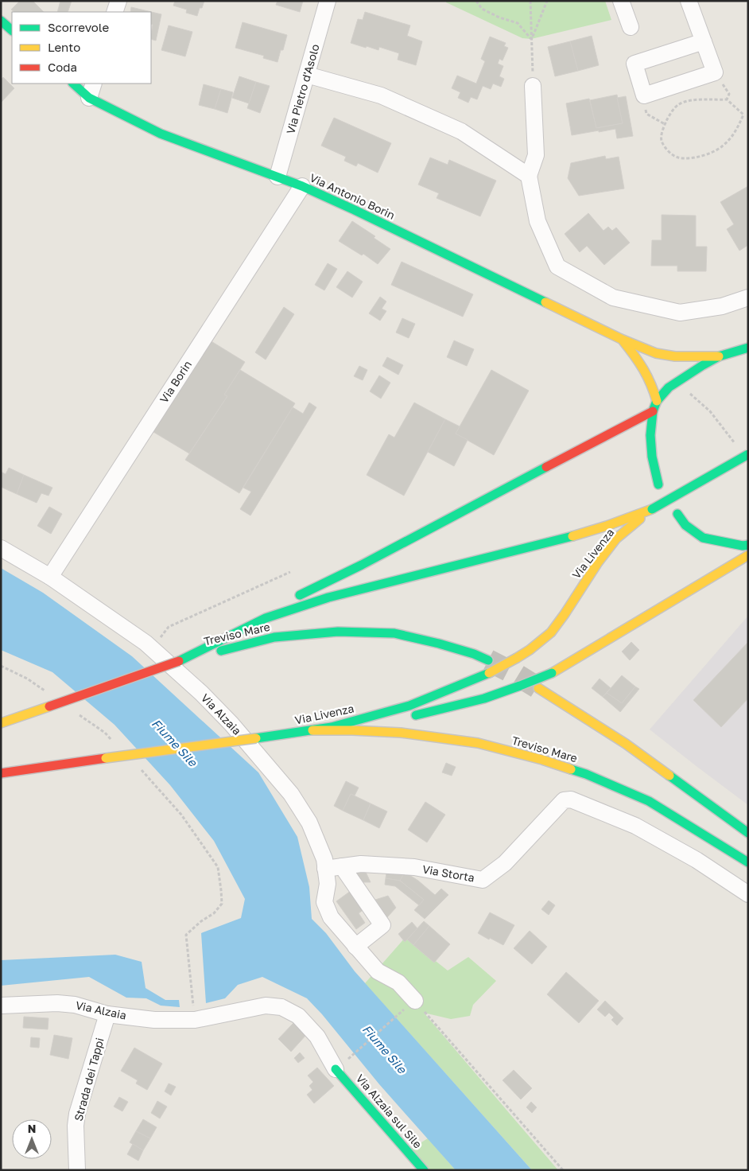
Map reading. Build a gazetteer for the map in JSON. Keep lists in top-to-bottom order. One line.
{"streets":{"main road":["Via Antonio Borin","Via Livenza","Treviso Mare","Via Alzaia sul Sile"],"street":["Via Pietro d'Asolo","Via Borin","Via Alzaia","Via Storta","Strada dei Tappi"]},"crossings":[["Via Pietro d'Asolo","Via Antonio Borin"],["Via Antonio Borin","Via Borin"],["Via Borin","Via Alzaia"],["Via Livenza","Treviso Mare"],["Via Alzaia","Via Storta"],["Via Alzaia","Strada dei Tappi"],["Via Alzaia","Via Alzaia sul Sile"]],"water":["Fiume Sile"],"legend":["Scorrevole","Lento","Coda"],"north":"top"}
